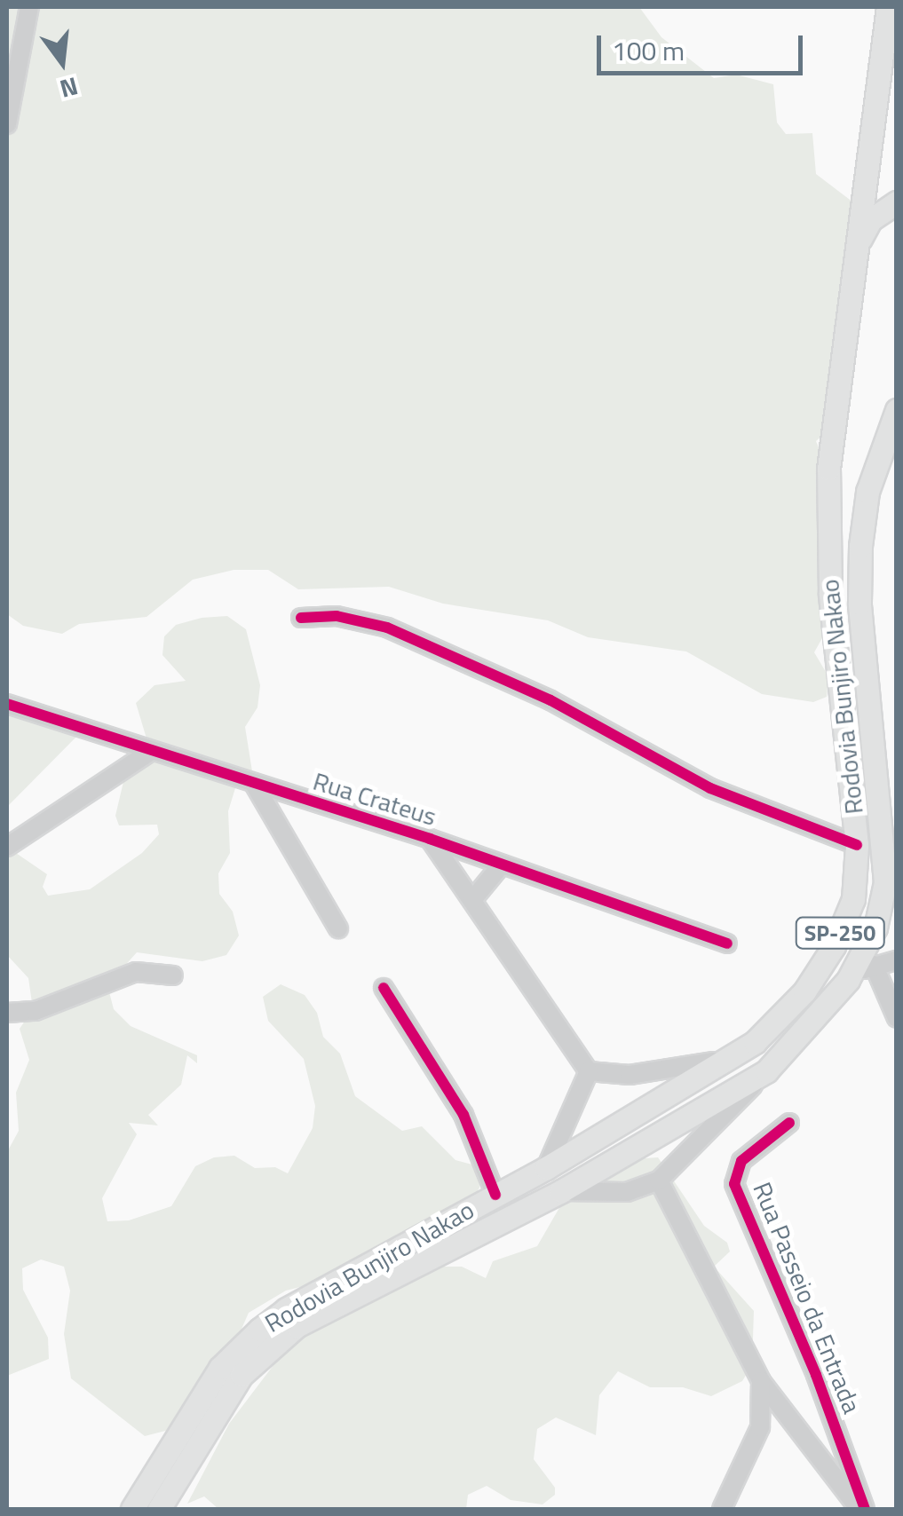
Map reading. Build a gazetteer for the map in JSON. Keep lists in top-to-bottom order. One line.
{"streets":{"main road":["Rodovia Bunjiro Nakao","SP-250"],"street":["Rua Crateus","Rua Passeio da Entrada"]},"scale_bar":"100 m","north":"bottom"}
